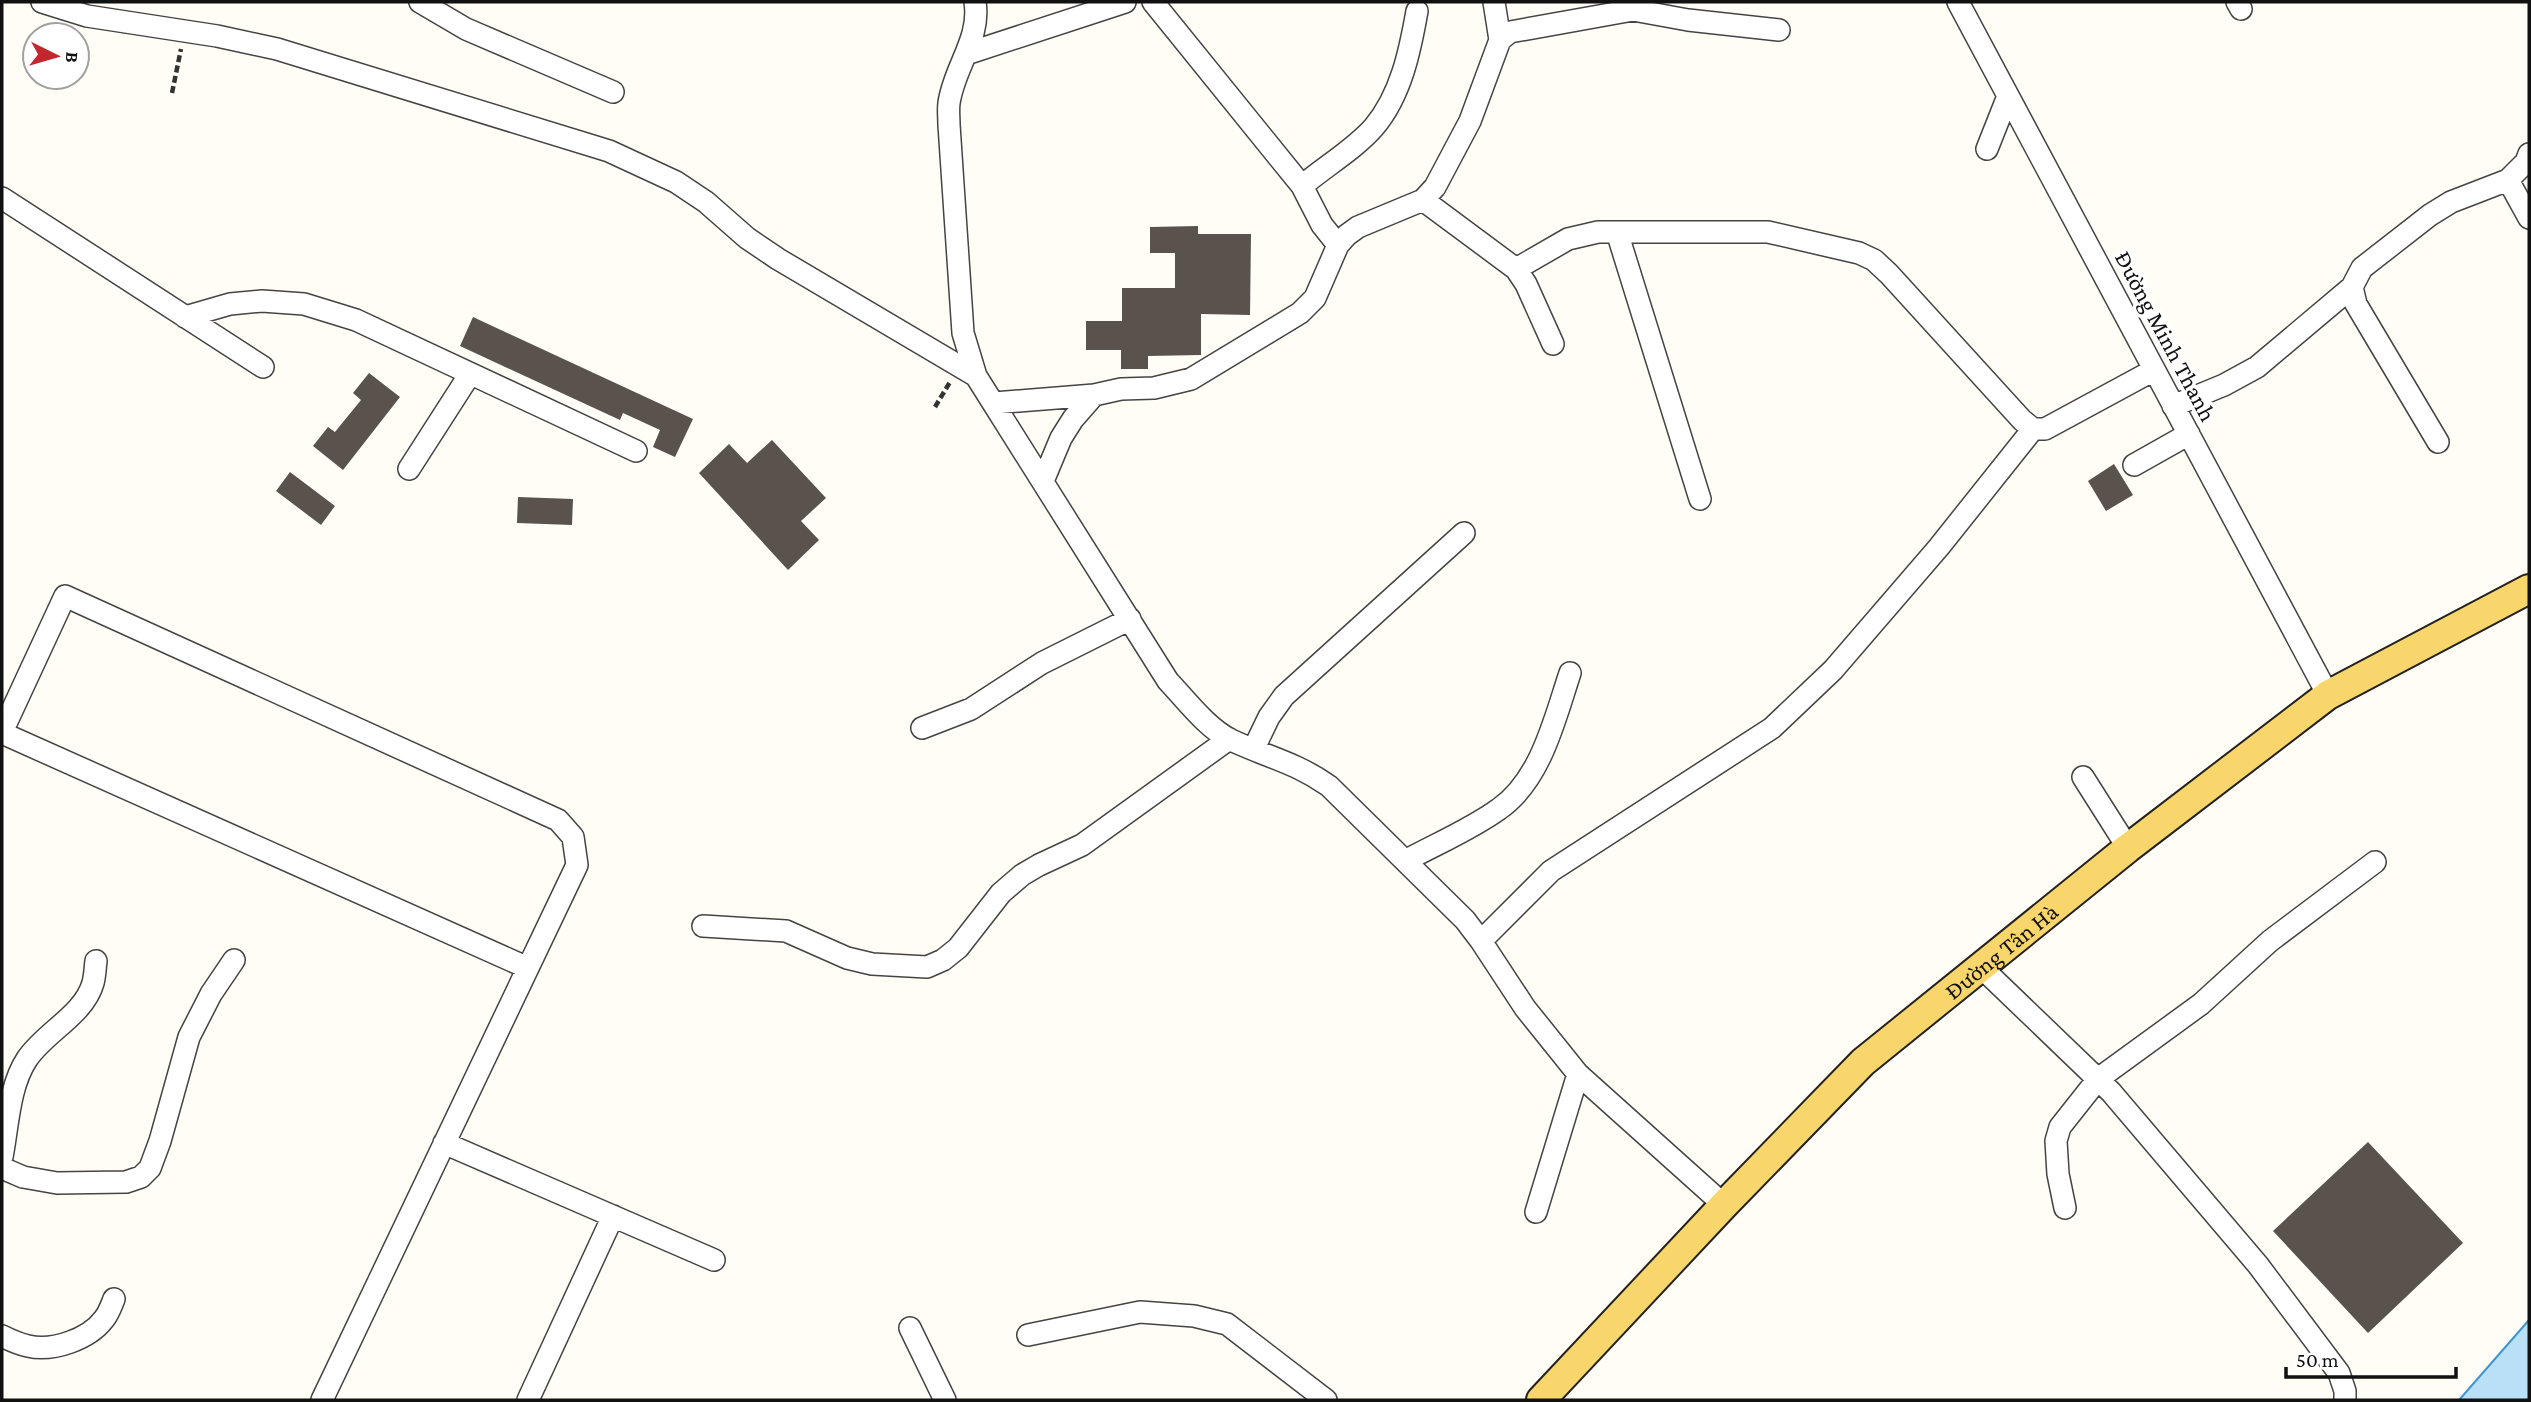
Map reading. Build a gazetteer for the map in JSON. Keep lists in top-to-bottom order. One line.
{"streets":{"main road":["Đường Tân Hà"],"street":["Đường Minh Thanh"]},"crossings":[["Đường Minh Thanh","Đường Tân Hà"]],"scale_bar":"50 m","north":"right"}
